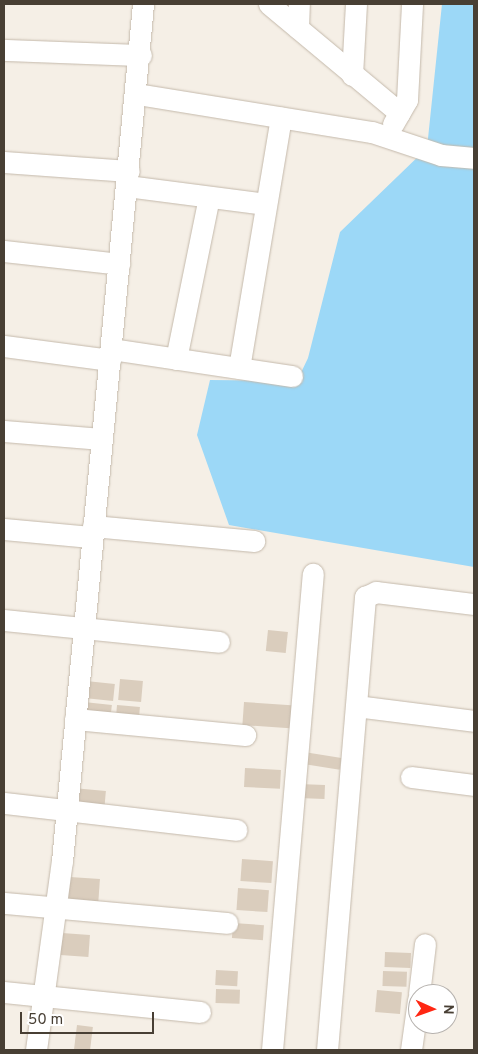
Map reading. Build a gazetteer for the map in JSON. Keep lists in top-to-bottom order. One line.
{"scale_bar":"50 m","north":"right"}
